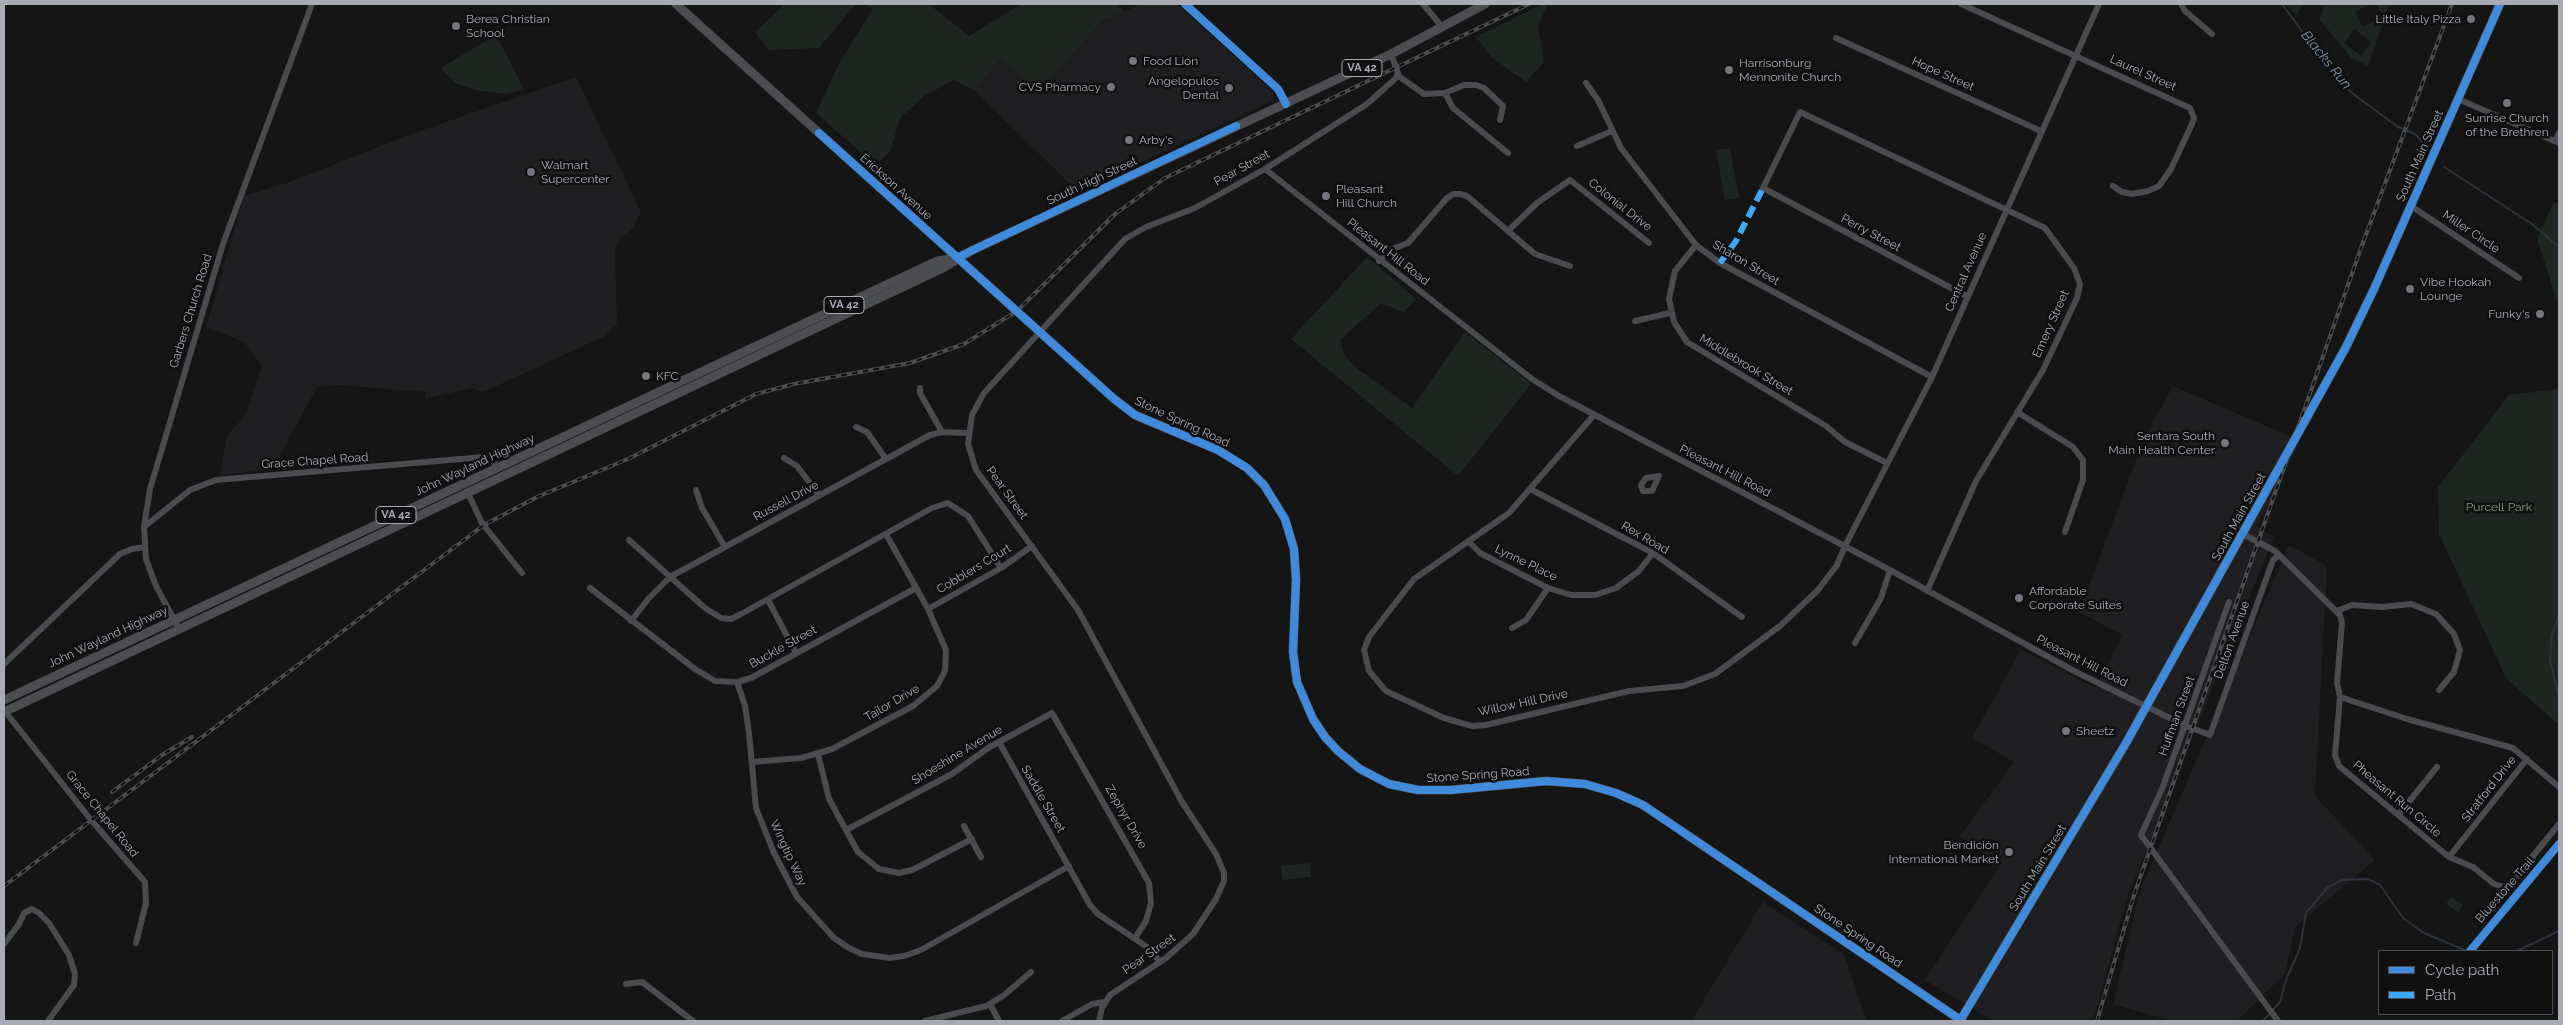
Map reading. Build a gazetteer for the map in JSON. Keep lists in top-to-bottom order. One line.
{"streets":{"main road":["VA 42","South Main Street","South High Street","Erickson Avenue","Stone Spring Road","John Wayland Highway"],"street":["Laurel Street","Hope Street","Pear Street","Colonial Drive","Miller Circle","Perry Street","Pleasant Hill Road","Sharon Street","Central Avenue","Garbers Church Road","Emery Street","Middlebrook Street","Grace Chapel Road","Russell Drive","Rex Road","Lynne Place","Cobblers Court","Delton Avenue","Buckle Street","Tailor Drive","Willow Hill Drive","Huffman Street","Shoeshine Avenue","Stratford Drive","Saddle Street","Pheasant Run Circle","Zephyr Drive","Wingtip Way"],"cycle path":["Bluestone Trail"]},"crossings":[["Laurel Street","Central Avenue"],["Hope Street","Central Avenue"],["South Main Street","Miller Circle"],["South Main Street","Pleasant Hill Road"],["South Main Street","Stone Spring Road"],["Pear Street","Pleasant Hill Road"],["Pear Street","Stone Spring Road"],["Pear Street","Russell Drive"],["Pear Street","Cobblers Court"],["Pear Street","Saddle Street"],["South High Street","Erickson Avenue"],["South High Street","Stone Spring Road"],["South High Street","John Wayland Highway"],["Erickson Avenue","Stone Spring Road"],["Erickson Avenue","John Wayland Highway"],["Perry Street","Central Avenue"],["Perry Street","Emery Street"],["Pleasant Hill Road","Central Avenue"],["Pleasant Hill Road","Emery Street"],["Pleasant Hill Road","Delton Avenue"],["Pleasant Hill Road","Willow Hill Drive"],["Pleasant Hill Road","Huffman Street"],["Sharon Street","Central Avenue"],["Central Avenue","Emery Street"],["Central Avenue","Middlebrook Street"],["Central Avenue","Willow Hill Drive"],["Garbers Church Road","Grace Chapel Road"],["Garbers Church Road","John Wayland Highway"],["Stone Spring Road","John Wayland Highway"],["Grace Chapel Road","John Wayland Highway"],["Russell Drive","Buckle Street"],["Rex Road","Lynne Place"],["Rex Road","Willow Hill Drive"],["Lynne Place","Willow Hill Drive"],["Cobblers Court","Tailor Drive"],["Buckle Street","Tailor Drive"],["Buckle Street","Wingtip Way"],["Tailor Drive","Wingtip Way"],["Shoeshine Avenue","Saddle Street"],["Shoeshine Avenue","Zephyr Drive"],["Stratford Drive","Pheasant Run Circle"],["Saddle Street","Zephyr Drive"],["Saddle Street","Wingtip Way"]],"water":["Blacks Run"],"parks":["Purcell Park"],"places":["Little Italy Pizza","Berea Christian School","Food Lion","Harrisonburg Mennonite Church","CVS Pharmacy","Angelopulos Dental","Sunrise Church of the Brethren","Arby's","Walmart Supercenter","Pleasant Hill Church","Vibe Hookah Lounge","Funky's","KFC","Sentara South Main Health Center","Affordable Corporate Suites","Sheetz","Bendición International Market"],"legend":["Cycle path","Path"]}
